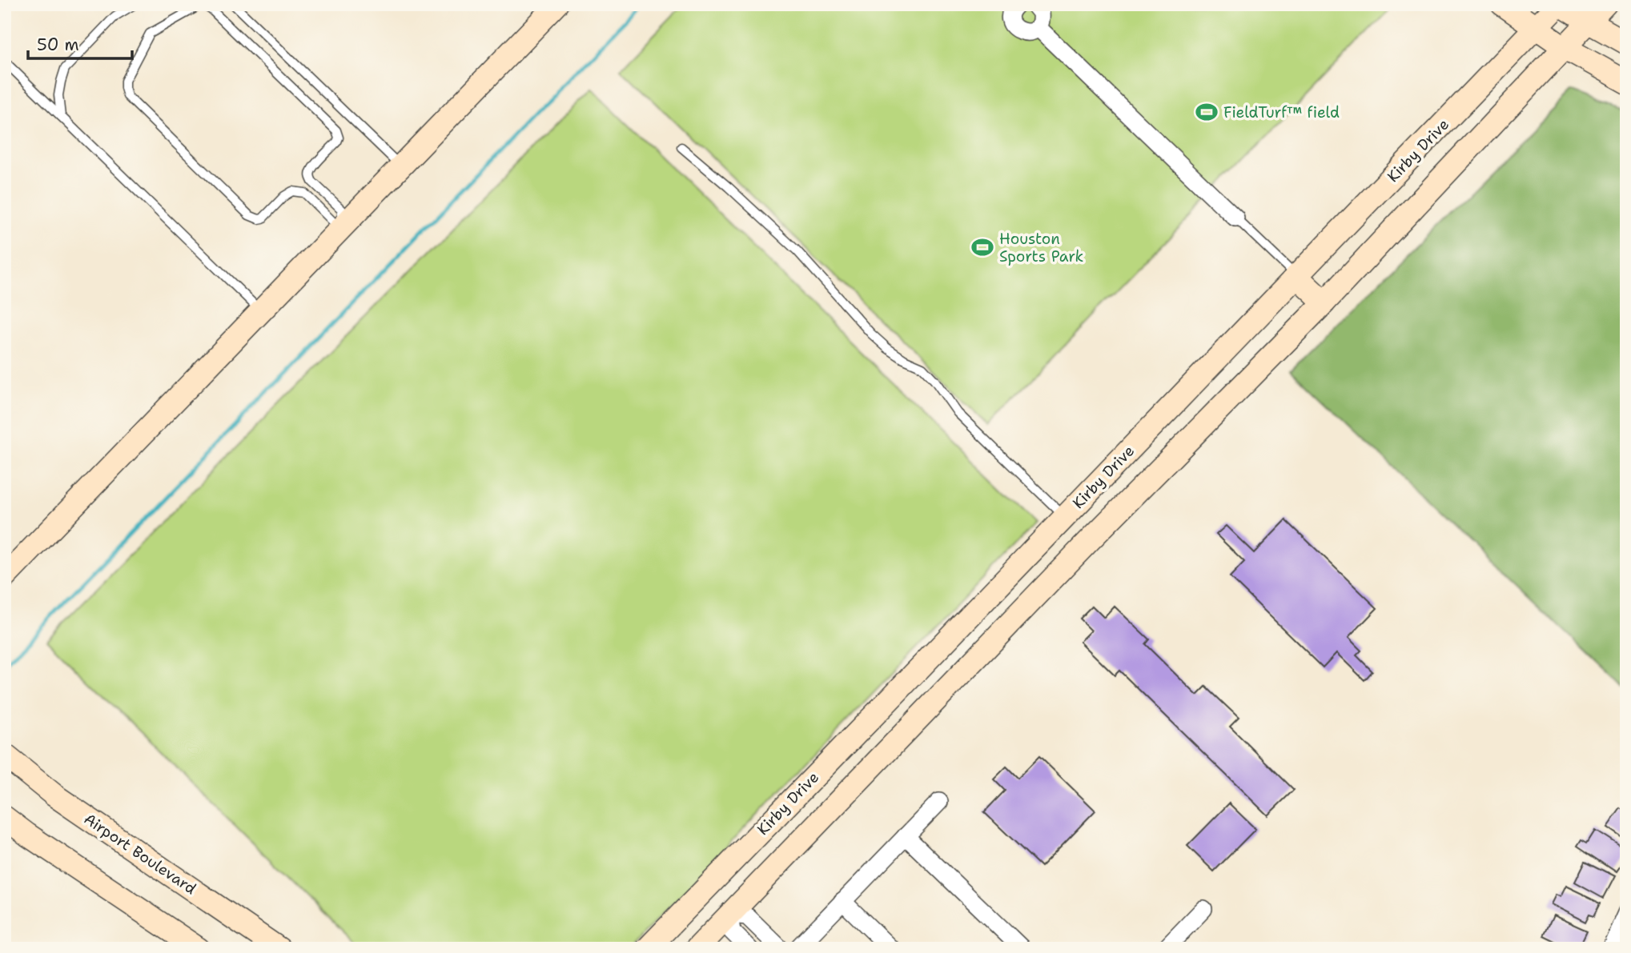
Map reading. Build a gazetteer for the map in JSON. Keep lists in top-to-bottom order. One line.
{"streets":{"street":["Kirby Drive","Airport Boulevard"]},"places":{"sports":["FieldTurf™ field","Houston Sports Park"]},"scale_bar":"50 m"}
